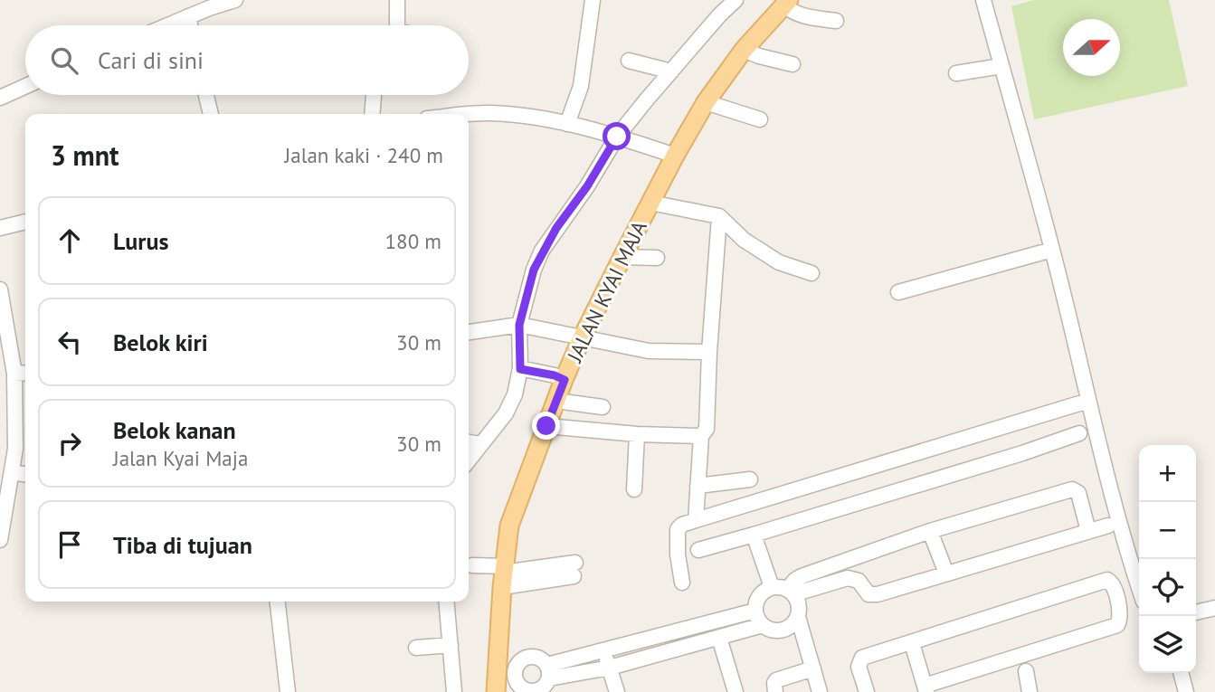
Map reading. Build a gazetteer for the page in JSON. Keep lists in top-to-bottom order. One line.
{"streets":{"main road":["JALAN KYAI MAJA"]},"north":"right","page":{"search":"Cari di sini","heading":["3 mnt","Jalan kaki · 240 m"],"list":[["Lurus","180 m"],["Belok kiri","30 m"],["Belok kanan","Jalan Kyai Maja","30 m"],"Tiba di tujuan"],"map_buttons":["+","−"]}}
